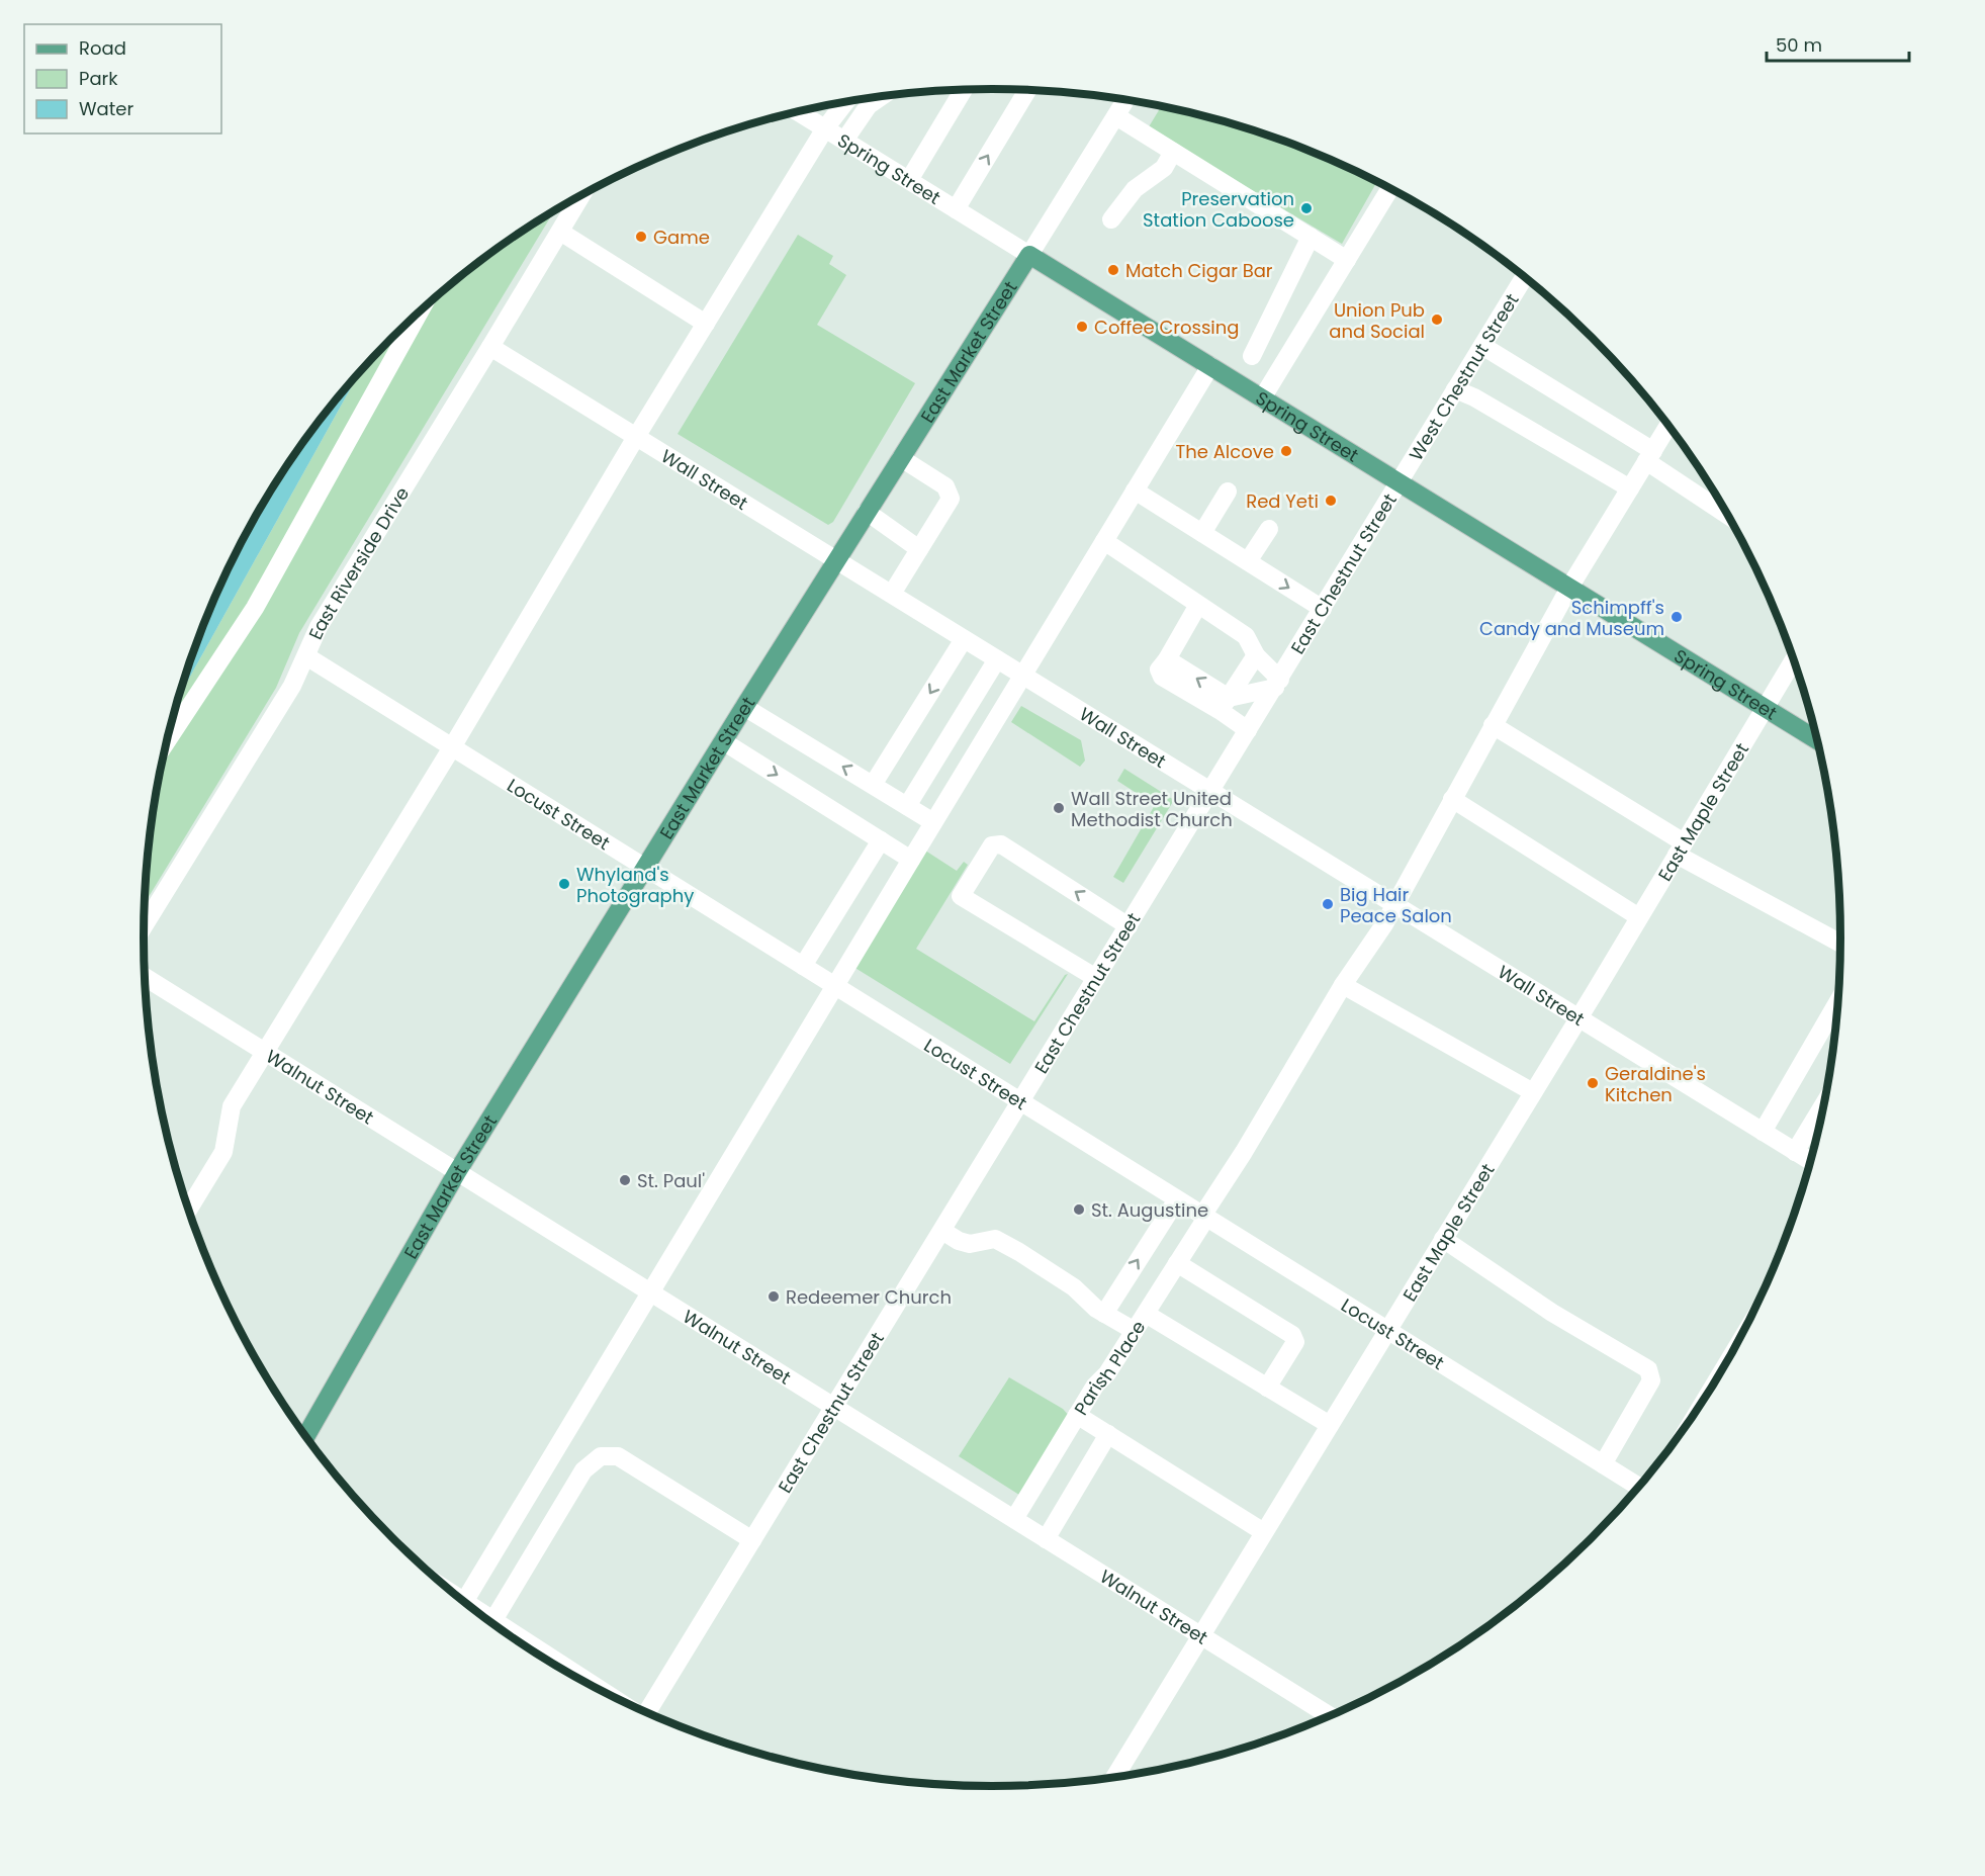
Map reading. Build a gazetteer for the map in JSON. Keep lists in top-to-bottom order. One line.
{"streets":{"main road":["Spring Street","East Market Street"],"street":["West Chestnut Street","Wall Street","East Riverside Drive","East Chestnut Street","East Maple Street","Locust Street","Walnut Street","Parish Place"]},"crossings":[["Spring Street","East Market Street"],["Spring Street","West Chestnut Street"],["Spring Street","East Chestnut Street"],["Spring Street","East Maple Street"],["Spring Street","Parish Place"],["East Market Street","Wall Street"],["East Market Street","Locust Street"],["East Market Street","Walnut Street"],["West Chestnut Street","East Chestnut Street"],["Wall Street","East Riverside Drive"],["Wall Street","East Chestnut Street"],["Wall Street","East Maple Street"],["Wall Street","Parish Place"],["East Riverside Drive","Locust Street"],["East Chestnut Street","Locust Street"],["East Chestnut Street","Walnut Street"],["East Maple Street","Locust Street"],["East Maple Street","Walnut Street"],["Locust Street","Parish Place"],["Walnut Street","Parish Place"]],"places":["Preservation Station Caboose","Game","Match Cigar Bar","Union Pub and Social","Coffee Crossing","The Alcove","Red Yeti","Schimpff's Candy and Museum","Wall Street United Methodist Church","Whyland's Photography","Big Hair Peace Salon","Geraldine's Kitchen","St. Paul'","St. Augustine","Redeemer Church"],"legend":["Road","Park","Water"],"scale_bar":"50 m"}
